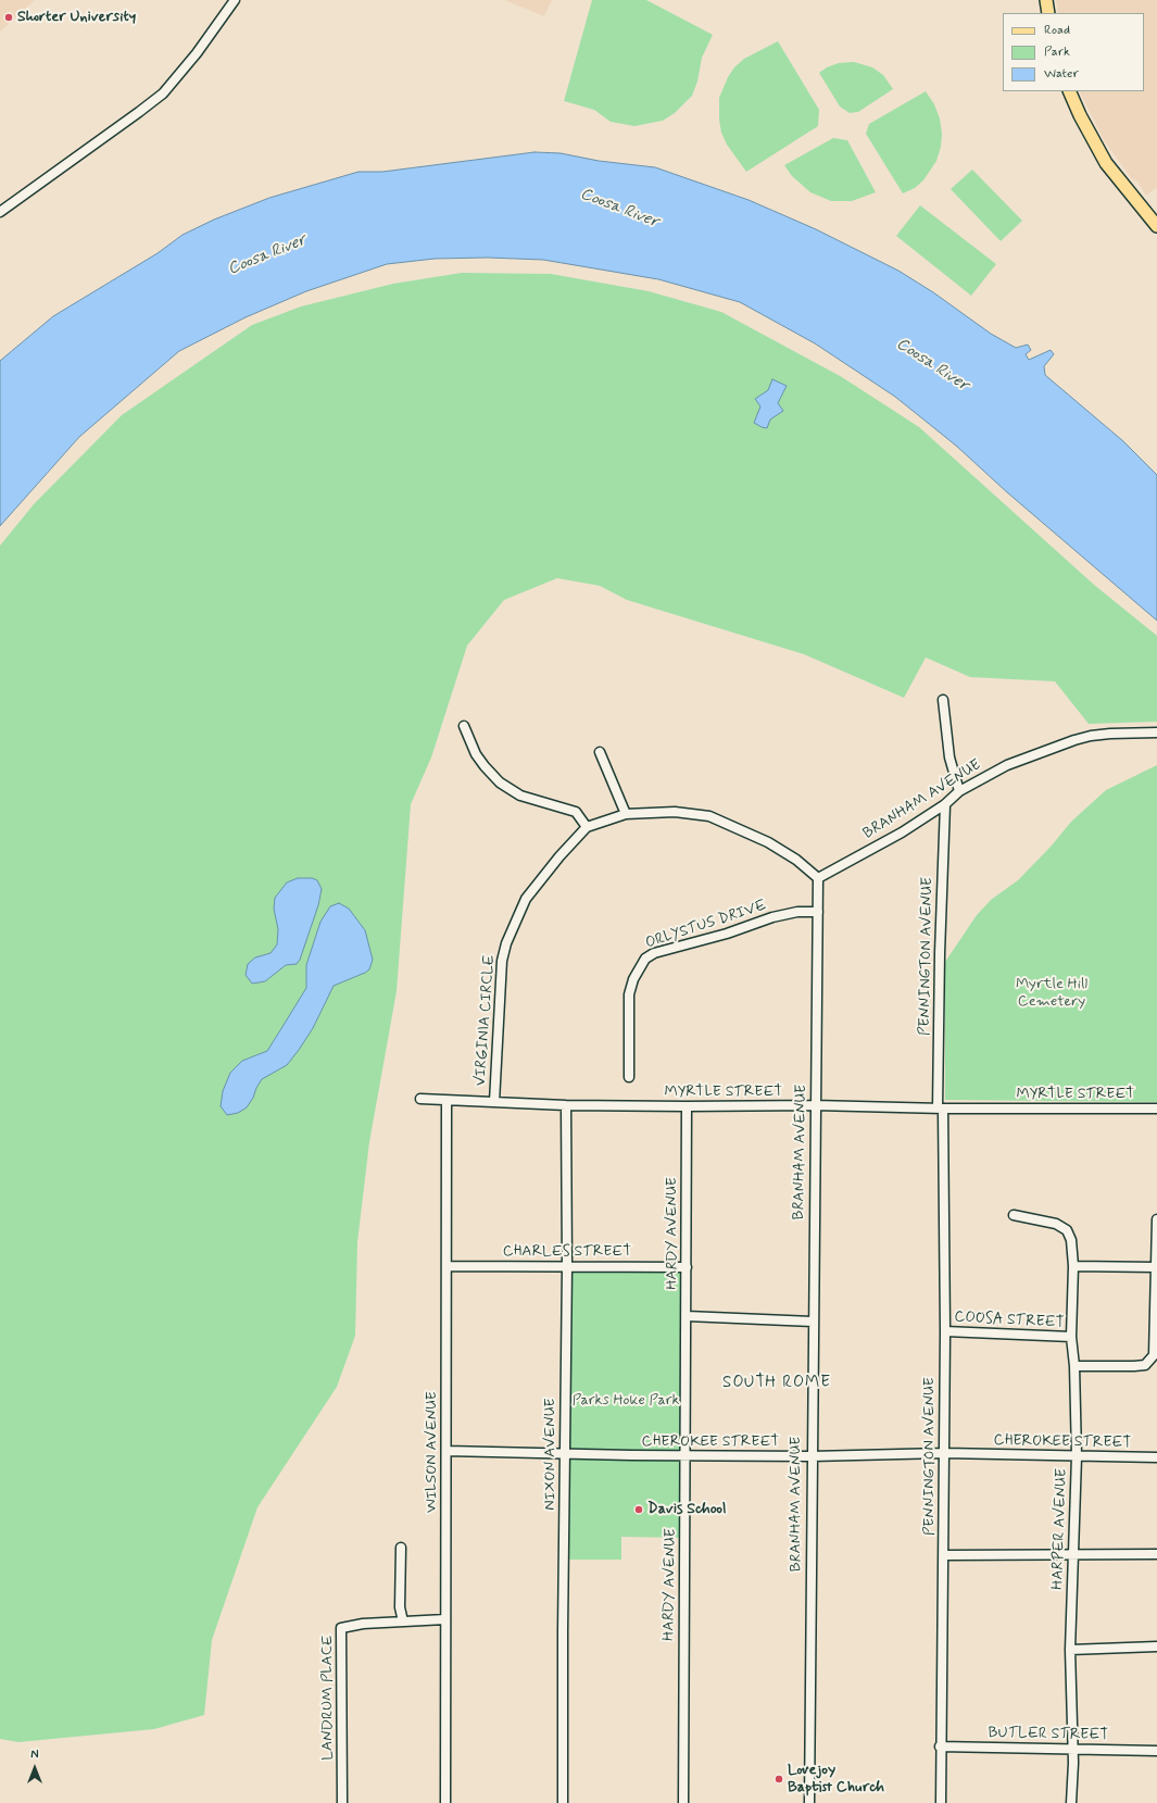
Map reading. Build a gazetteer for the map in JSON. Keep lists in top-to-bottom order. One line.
{"streets":{"street":["BRANHAM AVENUE","ORLYSTUS DRIVE","PENNINGTON AVENUE","VIRGINIA CIRCLE","MYRTLE STREET","HARDY AVENUE","CHARLES STREET","COOSA STREET","CHEROKEE STREET","WILSON AVENUE","NIXON AVENUE","HARPER AVENUE","LANDRUM PLACE","BUTLER STREET"]},"crossings":[["BRANHAM AVENUE","ORLYSTUS DRIVE"],["BRANHAM AVENUE","PENNINGTON AVENUE"],["BRANHAM AVENUE","VIRGINIA CIRCLE"],["BRANHAM AVENUE","MYRTLE STREET"],["BRANHAM AVENUE","CHEROKEE STREET"],["PENNINGTON AVENUE","MYRTLE STREET"],["PENNINGTON AVENUE","COOSA STREET"],["PENNINGTON AVENUE","CHEROKEE STREET"],["PENNINGTON AVENUE","BUTLER STREET"],["VIRGINIA CIRCLE","MYRTLE STREET"],["MYRTLE STREET","HARDY AVENUE"],["MYRTLE STREET","WILSON AVENUE"],["MYRTLE STREET","NIXON AVENUE"],["HARDY AVENUE","CHARLES STREET"],["HARDY AVENUE","CHEROKEE STREET"],["CHARLES STREET","WILSON AVENUE"],["CHARLES STREET","NIXON AVENUE"],["COOSA STREET","HARPER AVENUE"],["CHEROKEE STREET","WILSON AVENUE"],["CHEROKEE STREET","NIXON AVENUE"],["CHEROKEE STREET","HARPER AVENUE"],["HARPER AVENUE","BUTLER STREET"]],"districts":["SOUTH ROME"],"water":["Coosa River"],"parks":["Myrtle Hill Cemetery","Parks Hoke Park"],"places":["Shorter University","Davis School","Lovejoy Baptist Church"],"legend":["Road","Park","Water"],"north":"top"}
